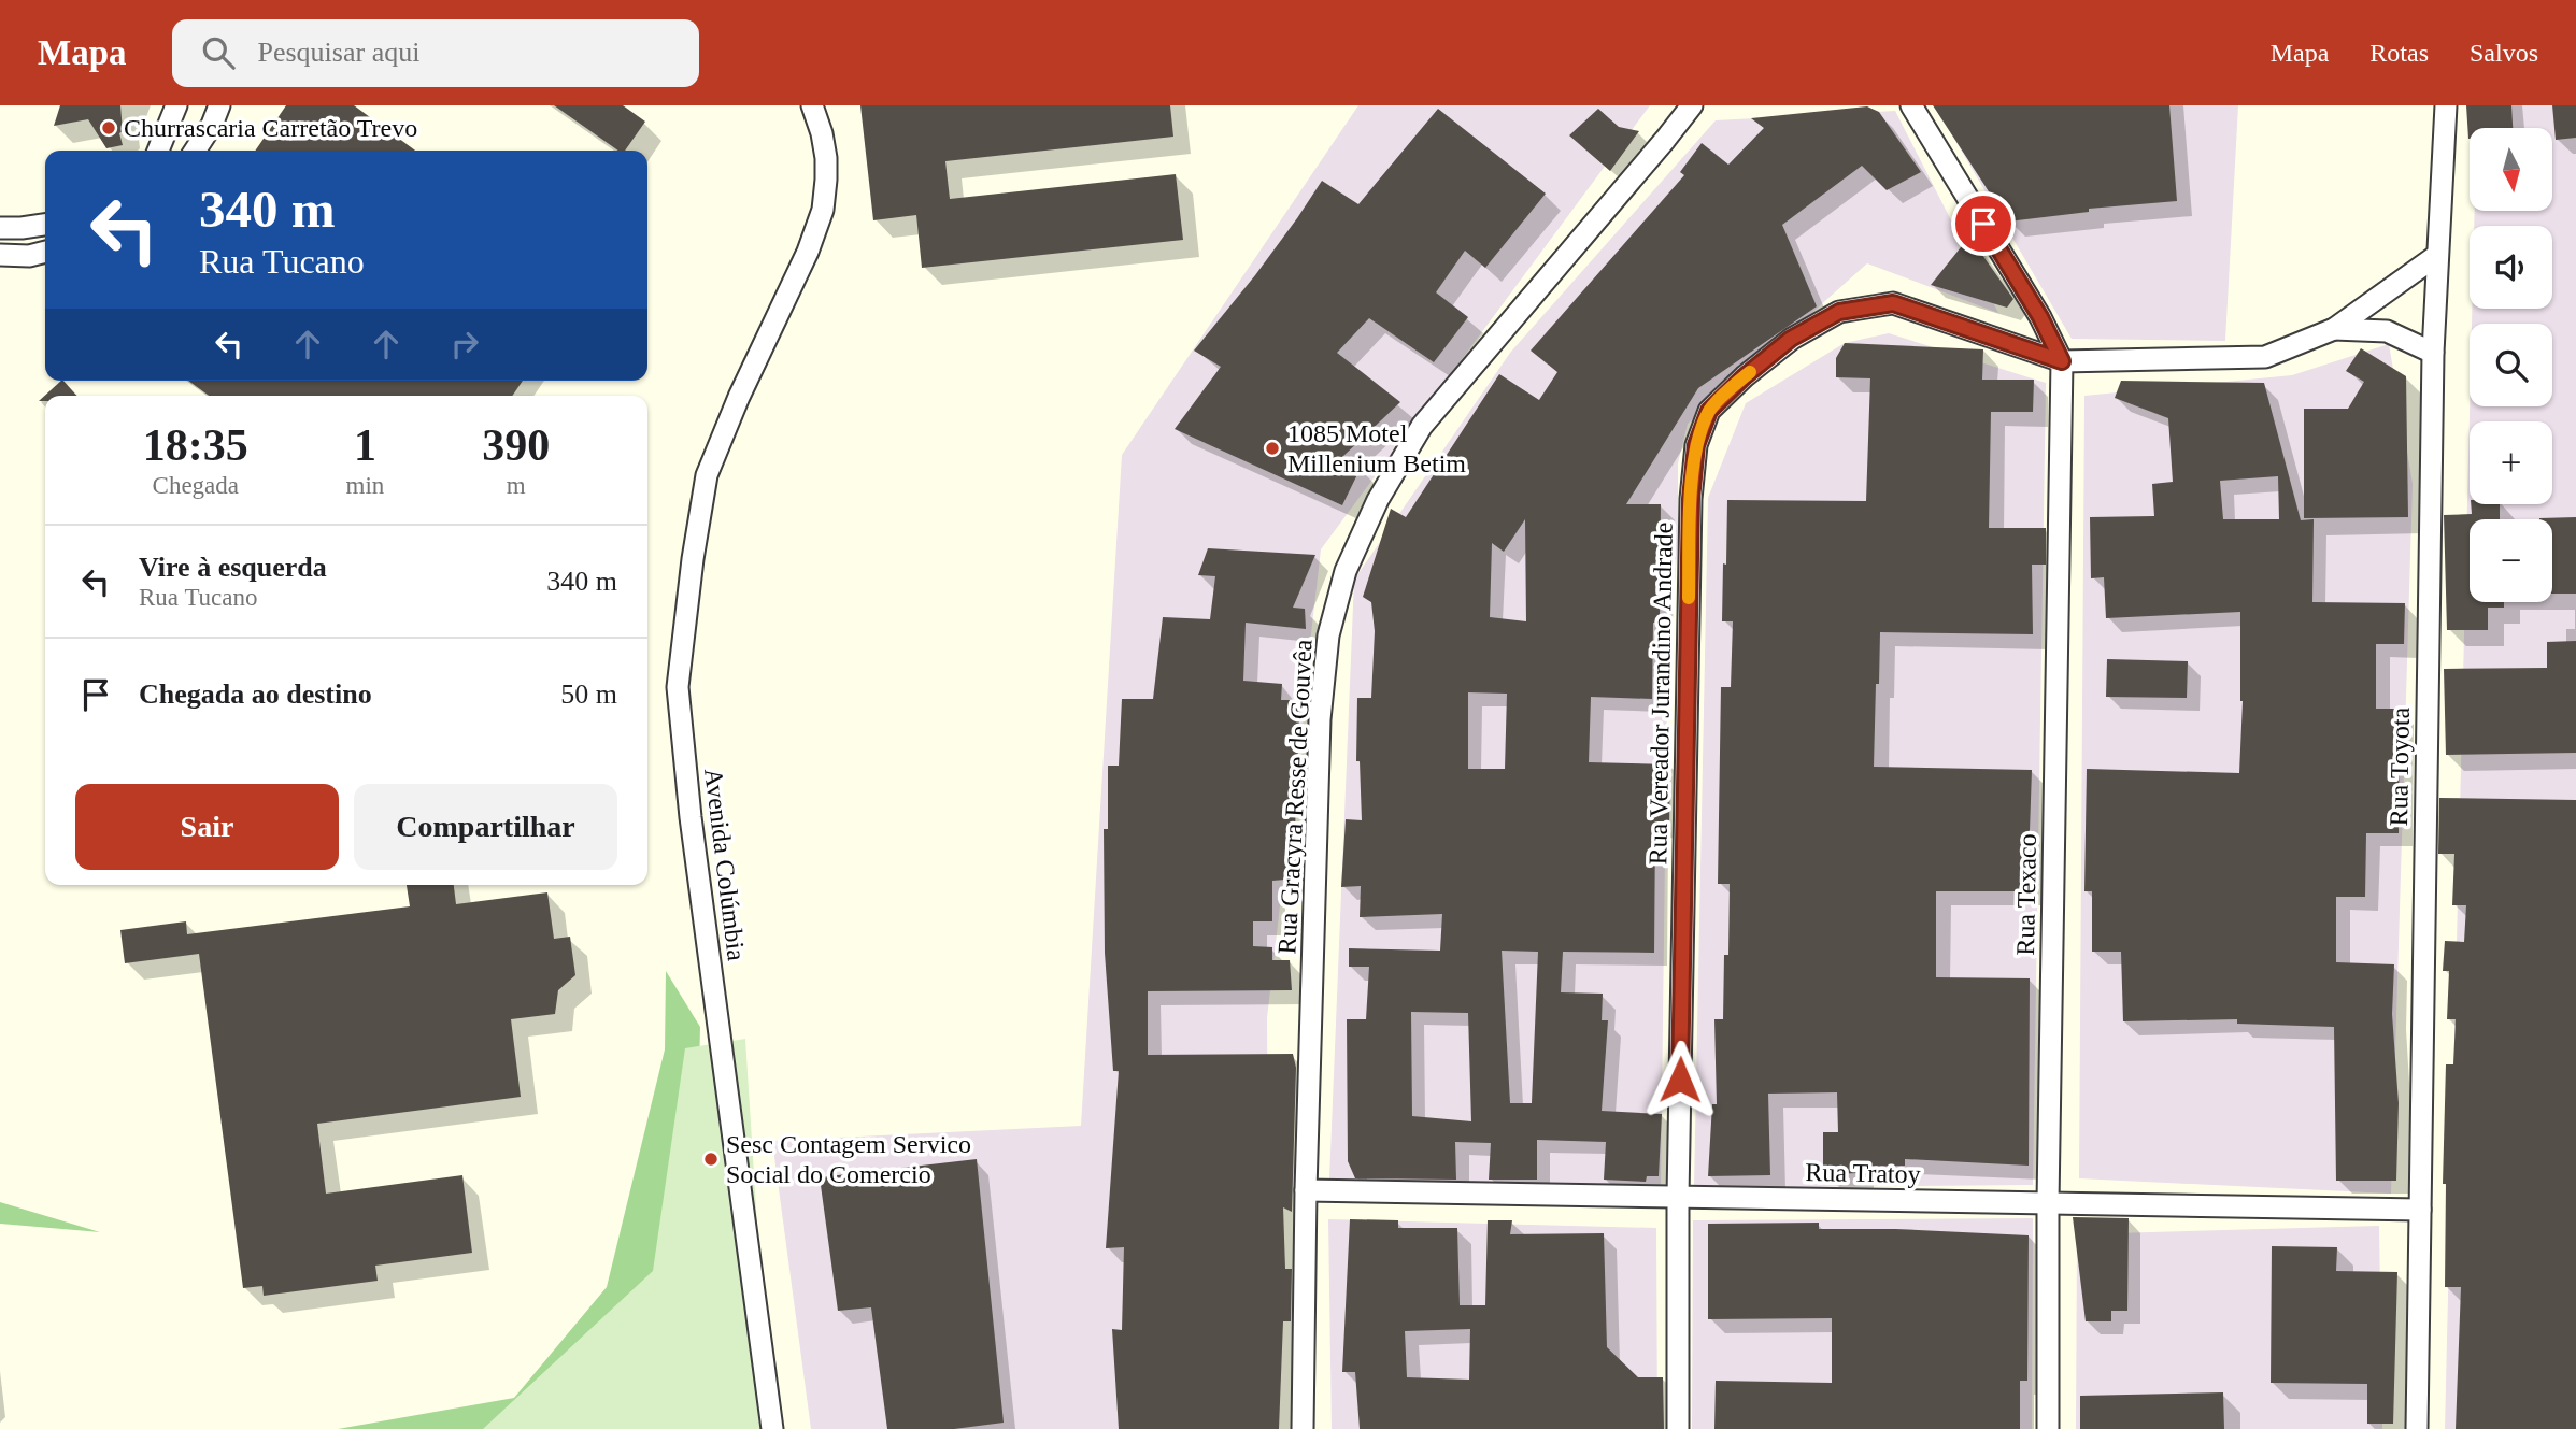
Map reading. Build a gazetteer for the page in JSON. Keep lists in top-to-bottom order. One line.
{"streets":{"street":["Rua Vereador Jurandino Andrade","Rua Toyota","Rua Gracyra Resse de Gouvêa","Avenida Colúmbia","Rua Texaco","Rua Tratoy"]},"crossings":[["Rua Vereador Jurandino Andrade","Rua Toyota"],["Rua Vereador Jurandino Andrade","Rua Texaco"],["Rua Vereador Jurandino Andrade","Rua Tratoy"],["Rua Toyota","Rua Tratoy"],["Rua Gracyra Resse de Gouvêa","Rua Tratoy"],["Rua Texaco","Rua Tratoy"]],"places":["Churrascaria Carretão Trevo","1085 Motel Millenium Betim","Sesc Contagem Servico Social do Comercio"],"north":"bottom","page":{"header":"Mapa","search":"Pesquisar aqui","nav":["Mapa","Rotas","Salvos"],"map_buttons":["+","−"],"turn":["340 m","Rua Tucano"],"eta":["18:35","Chegada","1","min","390","m"],"list":[{"name":"Vire à esquerda","note":"Rua Tucano","value":"340 m"},{"name":"Chegada ao destino","value":"50 m"}],"buttons":["Sair","Compartilhar"]}}
